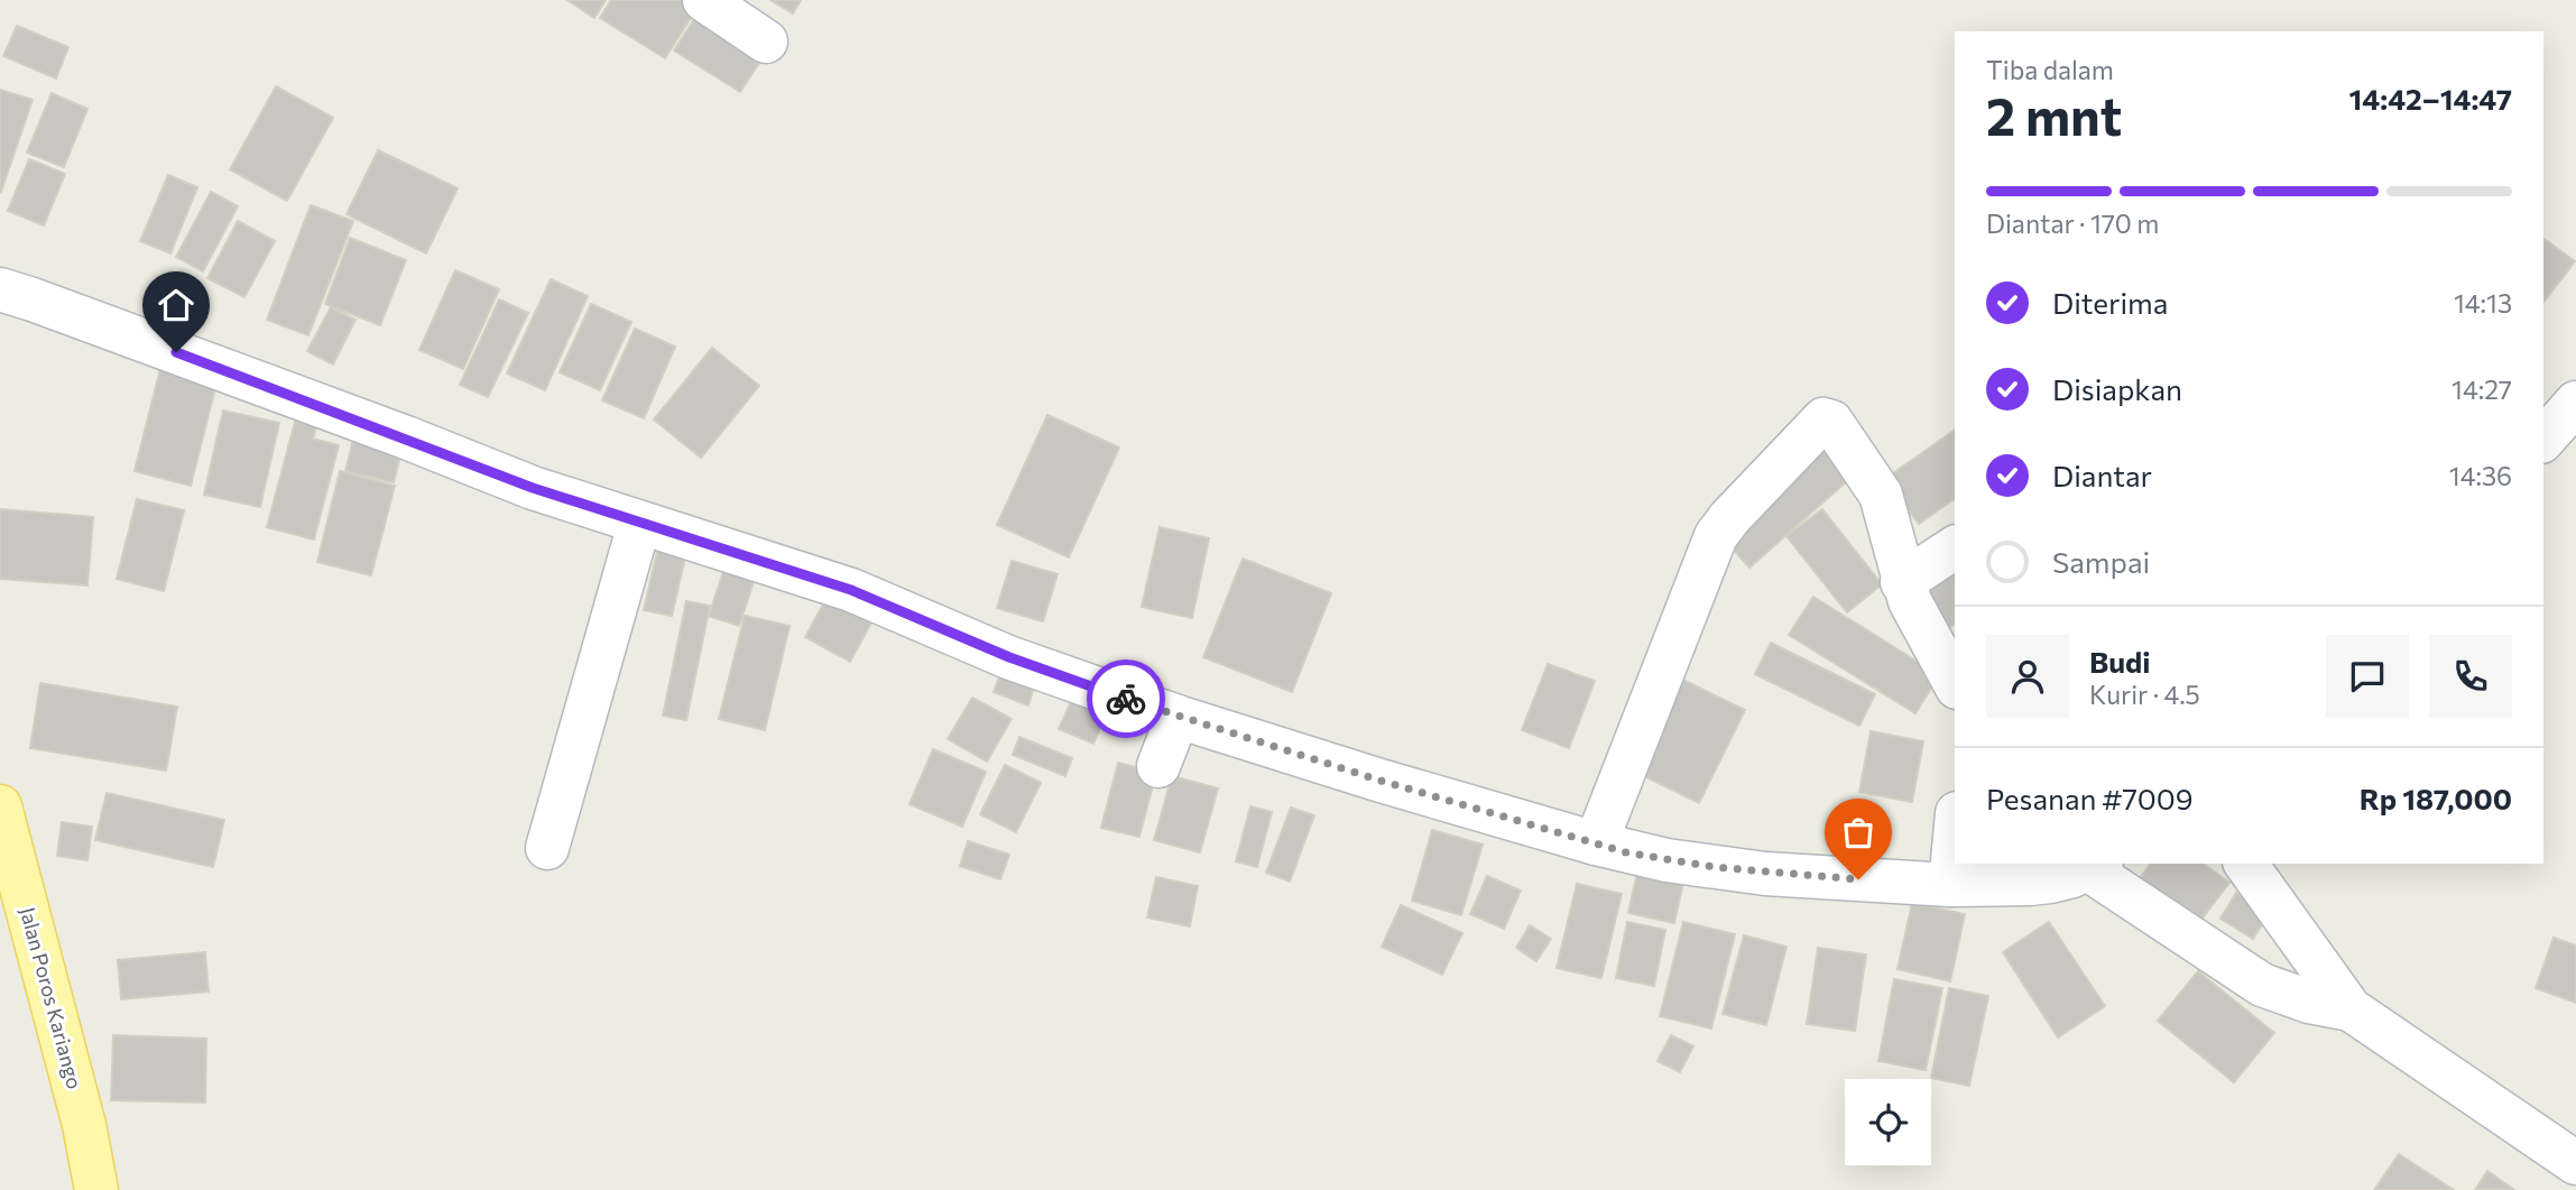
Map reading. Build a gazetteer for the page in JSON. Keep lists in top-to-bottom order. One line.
{"streets":{"main road":["Jalan Poros Kariango"]},"page":{"heading":["2 mnt","Tiba dalam","14:42–14:47"],"panel":["Budi","Kurir · 4.5","Pesanan #7009","Rp 187,000"],"bar":"Diantar · 170 m","list":[["Diterima","14:13"],["Disiapkan","14:27"],["Diantar","14:36"],"Sampai"]}}
